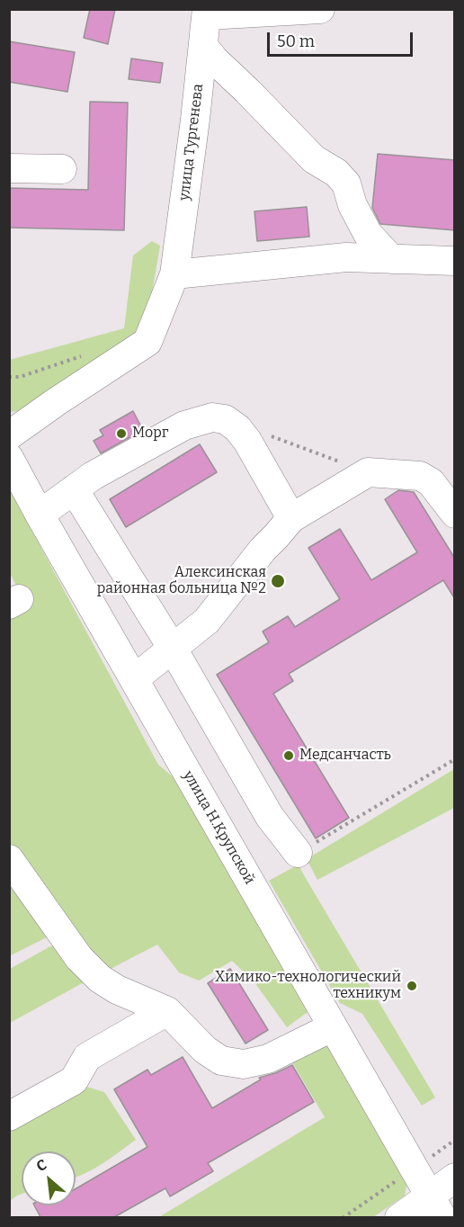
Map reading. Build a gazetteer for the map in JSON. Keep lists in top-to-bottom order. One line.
{"streets":{"street":["улица Тургенева","улица Н.Крупской"]},"places":["Морг","Алексинская районная больница №2","Медсанчасть","Химико-технологический техникум"],"scale_bar":"50 m","north":"top left"}
